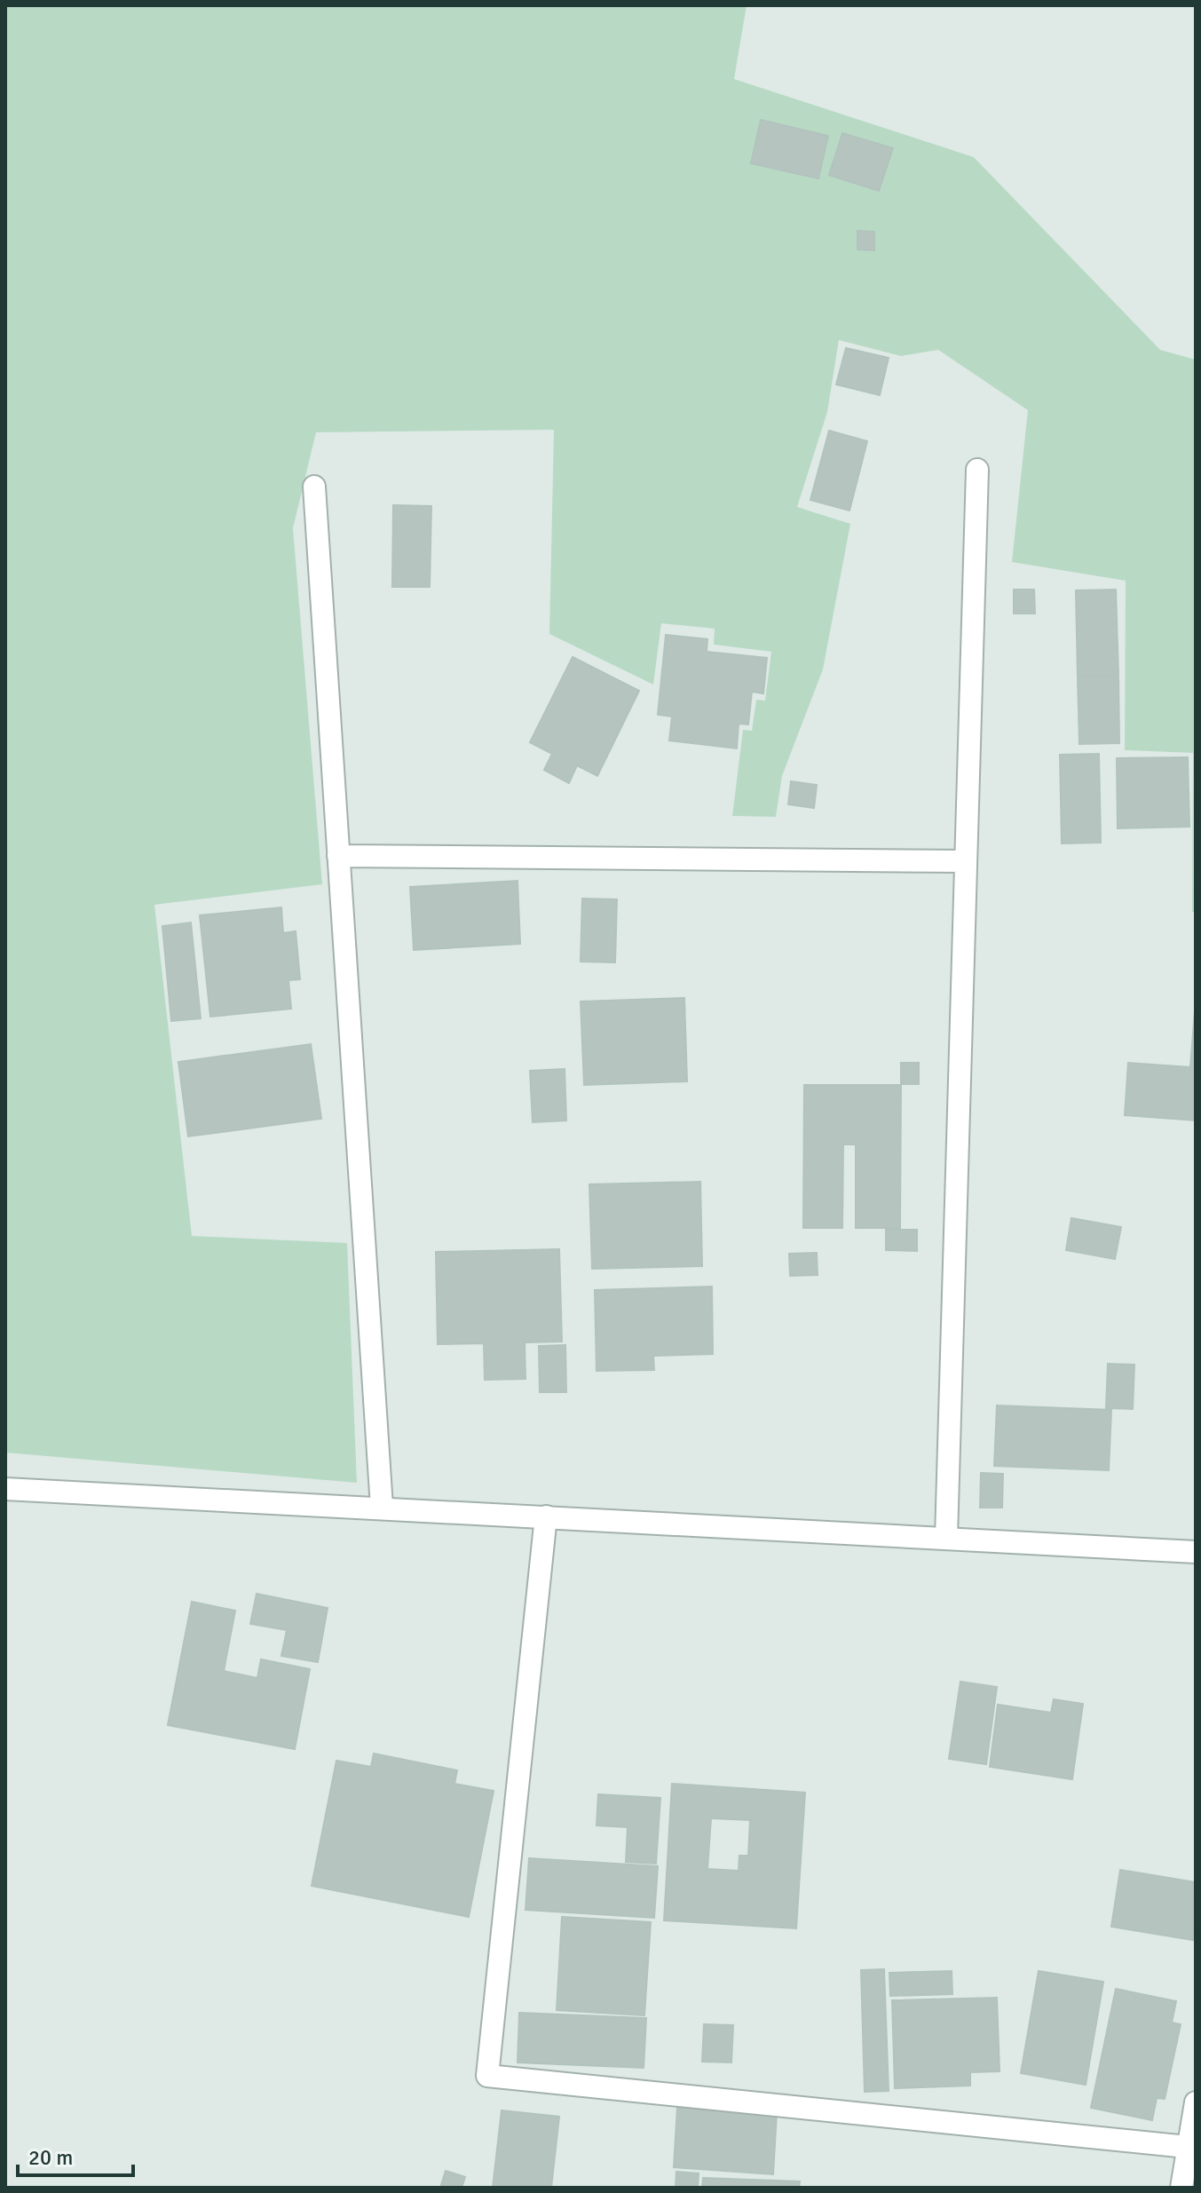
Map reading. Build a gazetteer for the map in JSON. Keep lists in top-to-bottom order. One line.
{"scale_bar":"20 m"}
